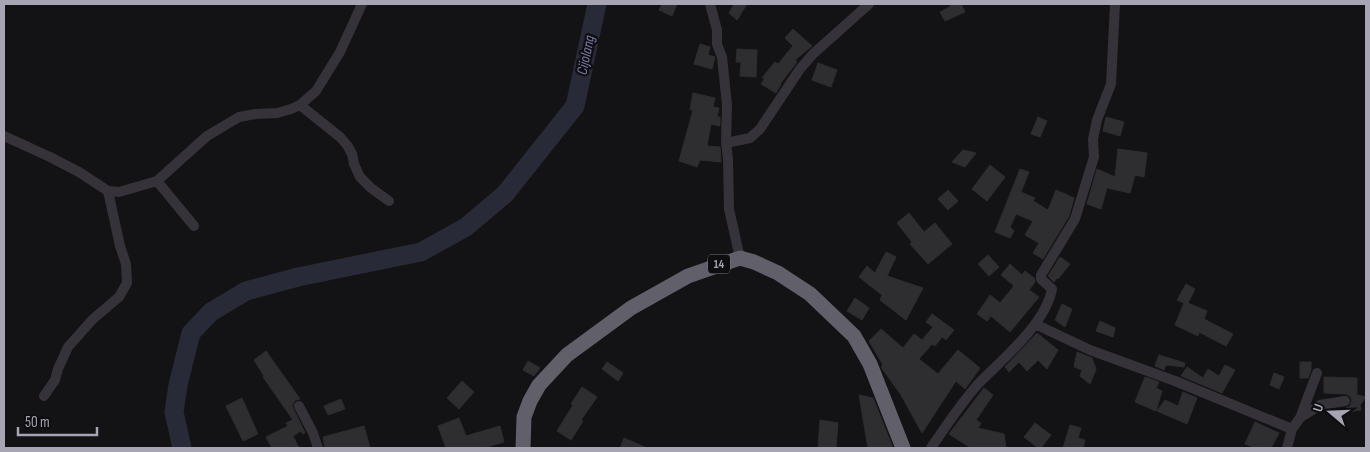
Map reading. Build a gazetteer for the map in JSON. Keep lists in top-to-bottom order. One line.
{"streets":{"highway":["14"]},"water":["Cijolang"],"scale_bar":"50 m","north":"left"}
